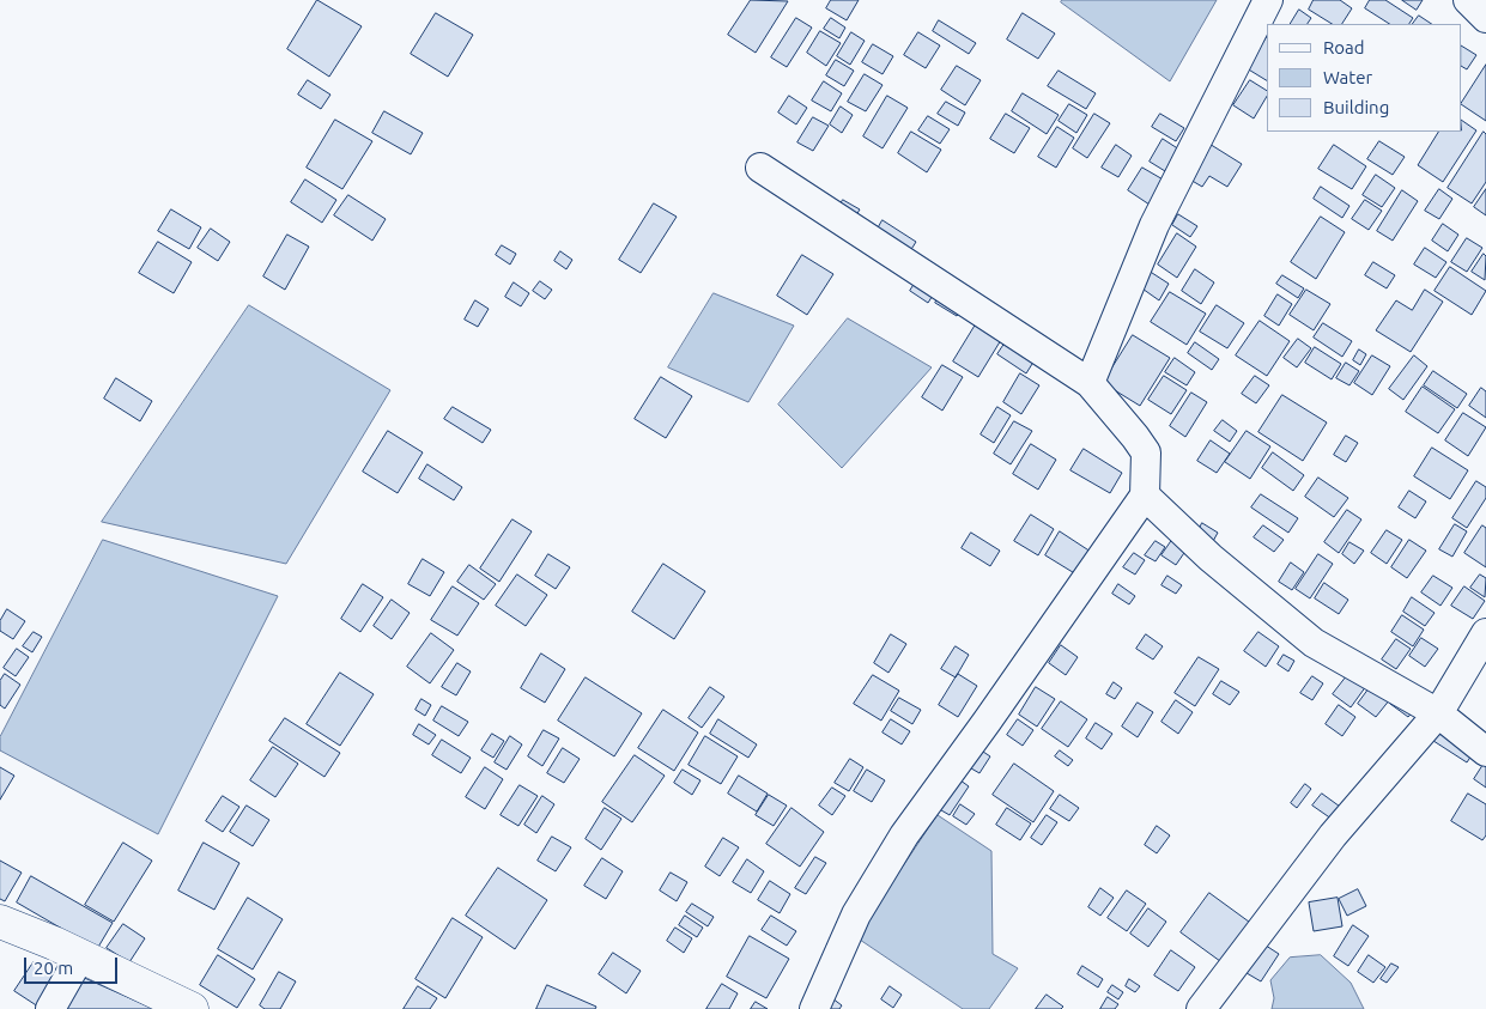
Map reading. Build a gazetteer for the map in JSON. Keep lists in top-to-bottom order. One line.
{"legend":["Road","Water","Building"],"scale_bar":"20 m"}
